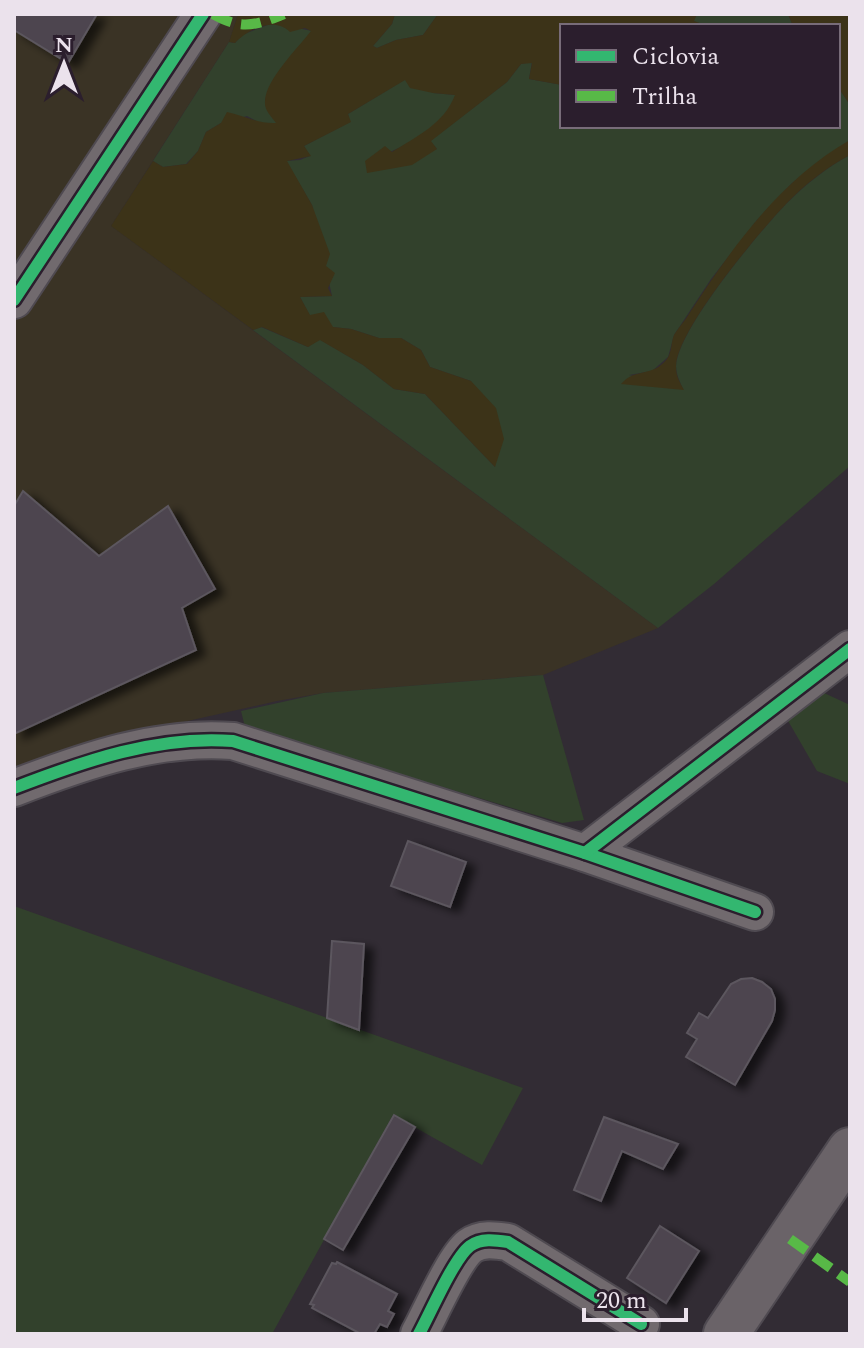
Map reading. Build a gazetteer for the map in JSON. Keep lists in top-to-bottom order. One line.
{"legend":["Ciclovia","Trilha"],"scale_bar":"20 m","north":"top"}
